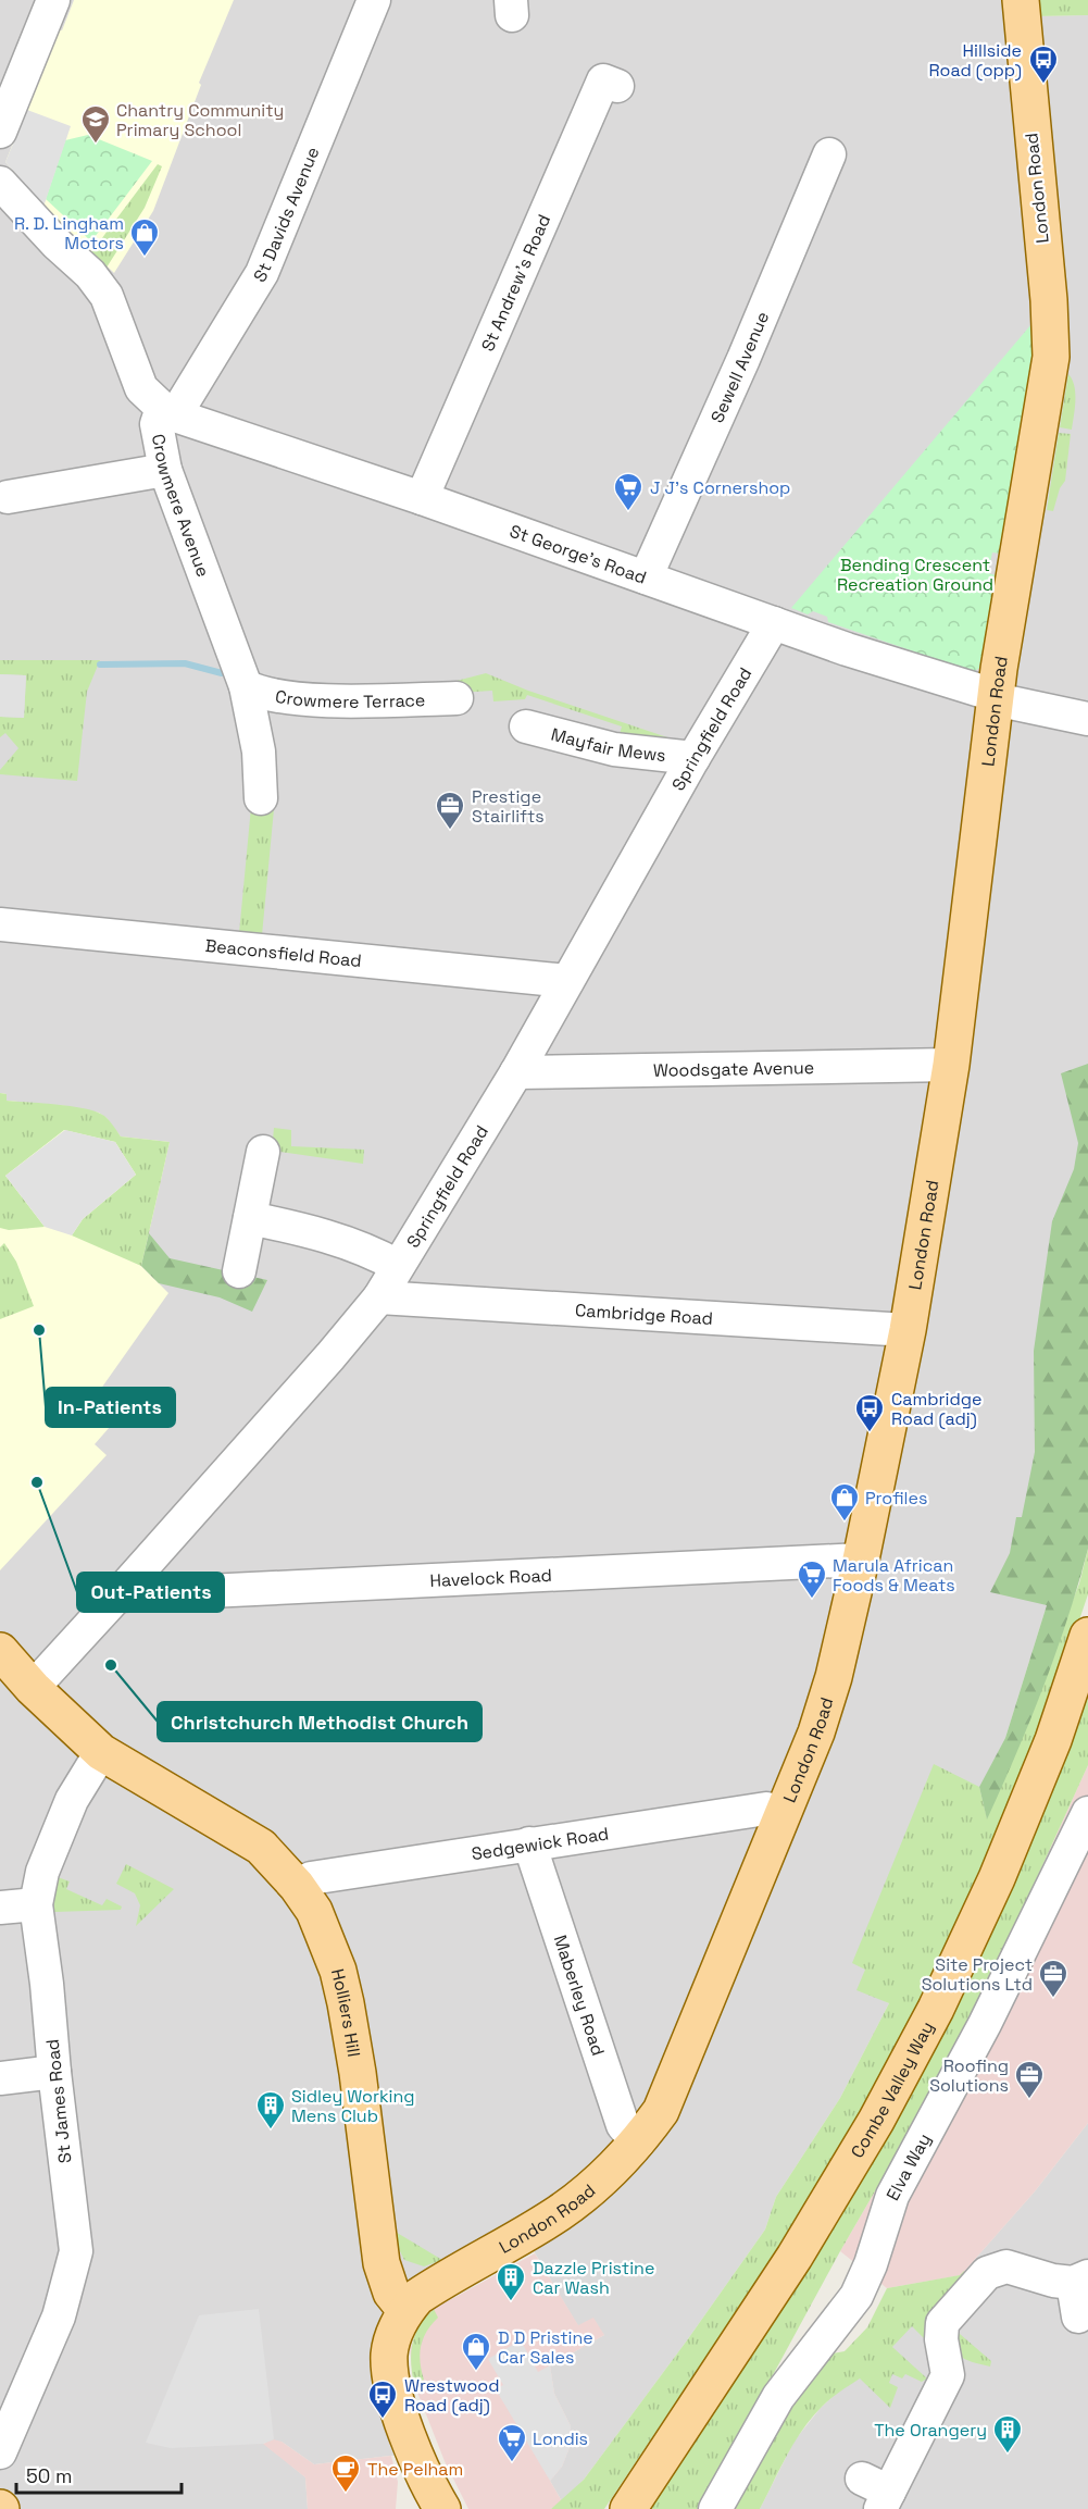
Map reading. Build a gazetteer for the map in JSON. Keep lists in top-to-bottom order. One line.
{"streets":{"main road":["London Road","Holliers Hill","Combe Valley Way"],"street":["St Davids Avenue","St Andrew's Road","Sewell Avenue","Crowmere Avenue","St George's Road","Crowmere Terrace","Springfield Road","Mayfair Mews","Beaconsfield Road","Woodsgate Avenue","Cambridge Road","Havelock Road","Sedgewick Road","Maberley Road","St James Road","Elva Way"]},"crossings":[["London Road","St George's Road"],["London Road","Woodsgate Avenue"],["London Road","Cambridge Road"],["London Road","Havelock Road"],["London Road","Sedgewick Road"],["London Road","Maberley Road"],["London Road","Holliers Hill"],["St Davids Avenue","Crowmere Avenue"],["St Davids Avenue","St George's Road"],["St Andrew's Road","St George's Road"],["Sewell Avenue","St George's Road"],["Crowmere Avenue","St George's Road"],["Crowmere Avenue","Crowmere Terrace"],["St George's Road","Springfield Road"],["Springfield Road","Mayfair Mews"],["Springfield Road","Beaconsfield Road"],["Springfield Road","Woodsgate Avenue"],["Springfield Road","Cambridge Road"],["Springfield Road","Havelock Road"],["Springfield Road","Holliers Hill"],["Sedgewick Road","Maberley Road"],["Sedgewick Road","Holliers Hill"],["Holliers Hill","St James Road"]],"parks":["Bending Crescent Recreation Ground"],"places":{"bus stop":["Hillside Road (opp)","Cambridge Road (adj)","Wrestwood Road (adj)"],"school or university":["Chantry Community Primary School"],"shop":["R. D. Lingham Motors","Profiles","D D Pristine Car Sales"],"supermarket":["J J's Cornershop","Marula African Foods & Meats","Londis"],"office":["Prestige Stairlifts","Site Project Solutions Ltd","Roofing Solutions"],"other":["In-Patients","Out-Patients","Christchurch Methodist Church"],"building":["Sidley Working Mens Club","Dazzle Pristine Car Wash","The Orangery"],"cafe":["The Pelham"]},"scale_bar":"50 m"}
